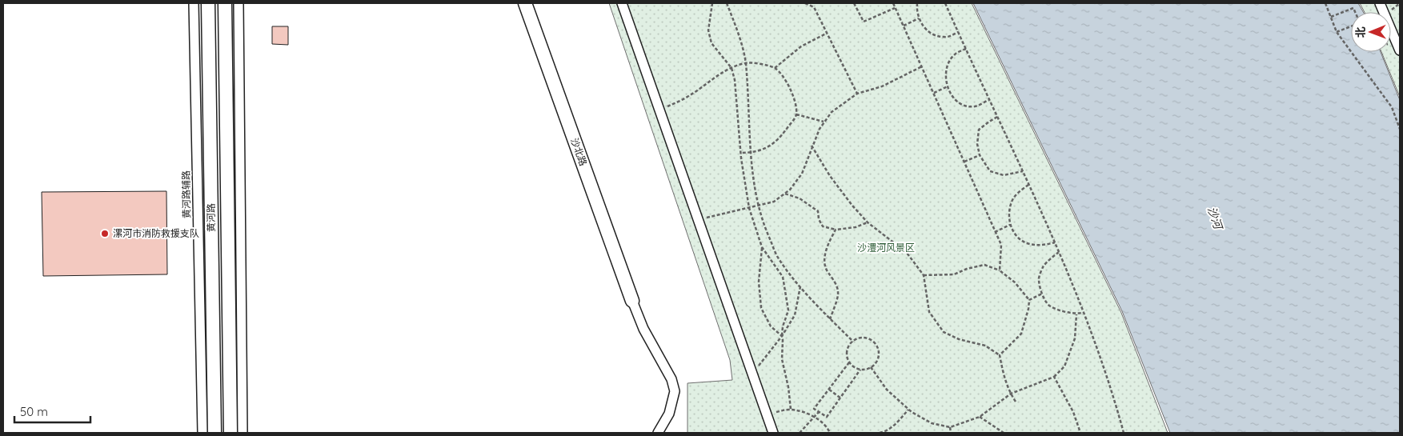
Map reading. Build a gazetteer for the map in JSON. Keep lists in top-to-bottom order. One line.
{"streets":{"main road":["沙北路","黄河路"],"street":["黄河路辅路"]},"water":["沙河"],"parks":["沙澧河风景区"],"places":["漯河市消防救援支队"],"scale_bar":"50 m","north":"left"}
